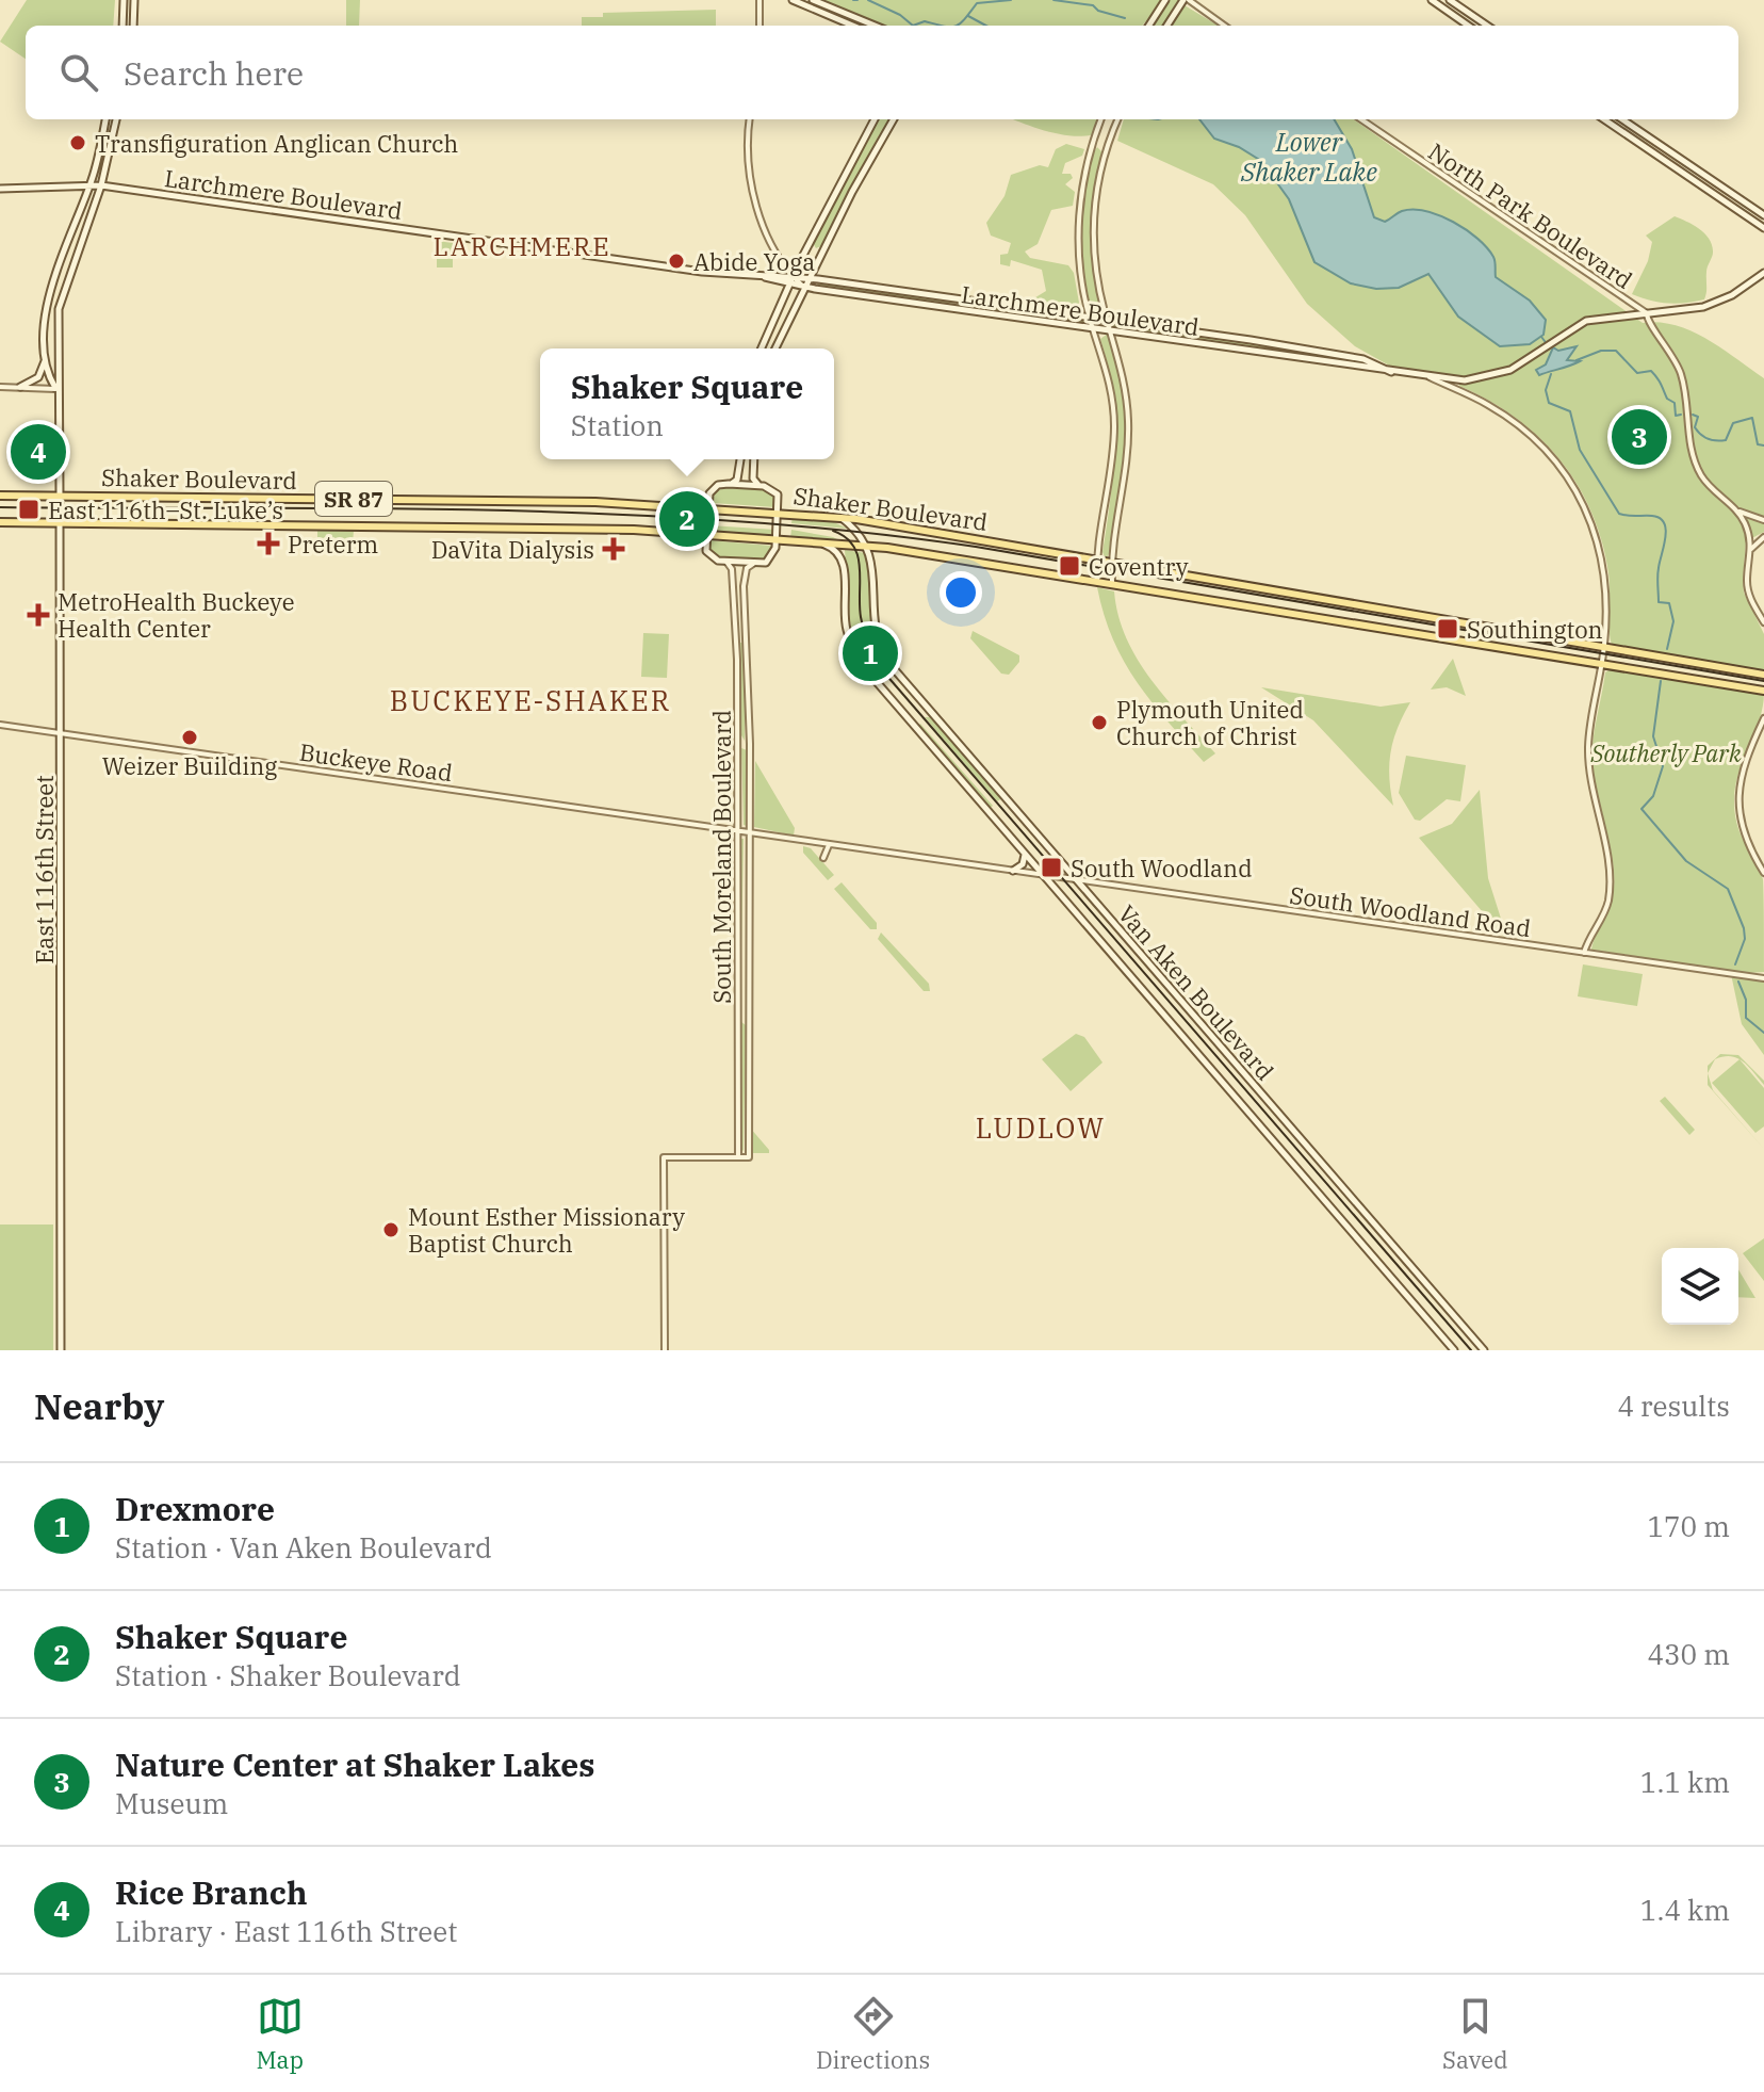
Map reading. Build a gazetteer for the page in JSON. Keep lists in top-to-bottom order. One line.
{"streets":{"main road":["Larchmere Boulevard","Shaker Boulevard","SR 87","East 116th Street","Van Aken Boulevard"],"street":["North Park Boulevard","Buckeye Road","South Moreland Boulevard","South Woodland Road"]},"crossings":[["Larchmere Boulevard","North Park Boulevard"],["Shaker Boulevard","East 116th Street"],["Shaker Boulevard","Van Aken Boulevard"],["Buckeye Road","South Moreland Boulevard"],["Buckeye Road","East 116th Street"],["Buckeye Road","South Woodland Road"],["South Moreland Boulevard","South Woodland Road"],["South Woodland Road","Van Aken Boulevard"]],"districts":["LARCHMERE","BUCKEYE-SHAKER","LUDLOW"],"water":["Lower Shaker Lake"],"parks":["Southerly Park"],"places":{"other":["Transfiguration Anglican Church","Abide Yoga","Plymouth United Church of Christ","Weizer Building","Mount Esther Missionary Baptist Church"],"transit":["East 116th–St. Luke’s","Coventry","Southington","South Woodland"],"health":["Preterm","DaVita Dialysis","MetroHealth Buckeye Health Center"]},"page":{"search":"Search here","popup":["Shaker Square","Station"],"pins":["3","4","2","1"],"heading":["Nearby","4 results"],"list":[{"mark":"1","name":"Drexmore","note":"Station · Van Aken Boulevard","value":"170 m"},{"mark":"2","name":"Shaker Square","note":"Station · Shaker Boulevard","value":"430 m"},{"mark":"3","name":"Nature Center at Shaker Lakes","note":"Museum","value":"1.1 km"},{"mark":"4","name":"Rice Branch","note":"Library · East 116th Street","value":"1.4 km"}],"nav":["Map","Directions","Saved"]}}
